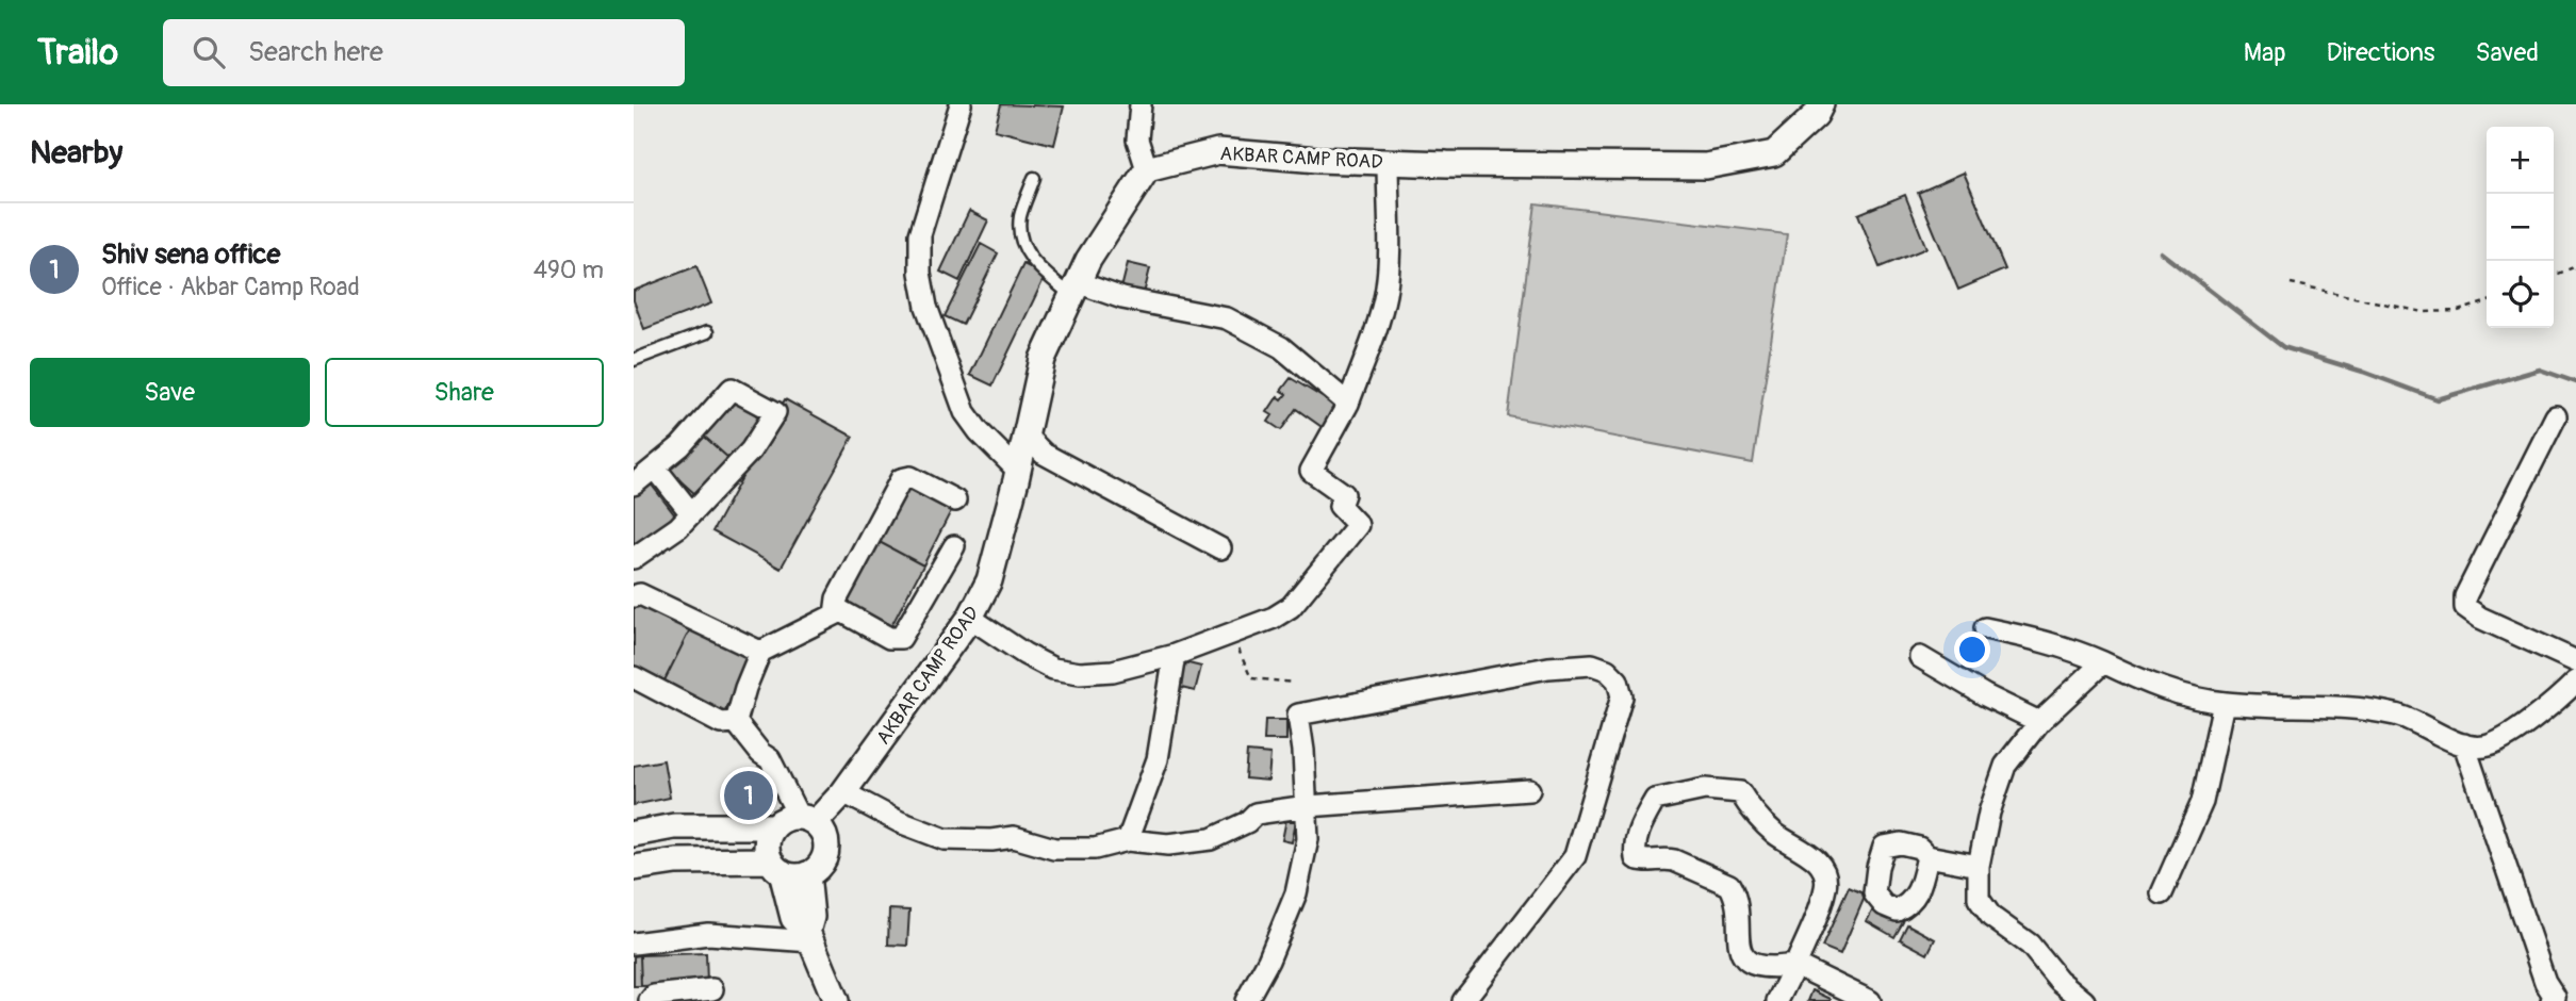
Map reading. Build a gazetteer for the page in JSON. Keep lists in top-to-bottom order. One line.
{"streets":{"street":["AKBAR CAMP ROAD"]},"page":{"header":"Trailo","search":"Search here","nav":["Map","Directions","Saved"],"heading":"Nearby","map_buttons":["+","−"],"list":[{"mark":"1","name":"Shiv sena office","note":"Office · Akbar Camp Road","value":"490 m"}],"buttons":["Save","Share"],"pins":"1"}}
